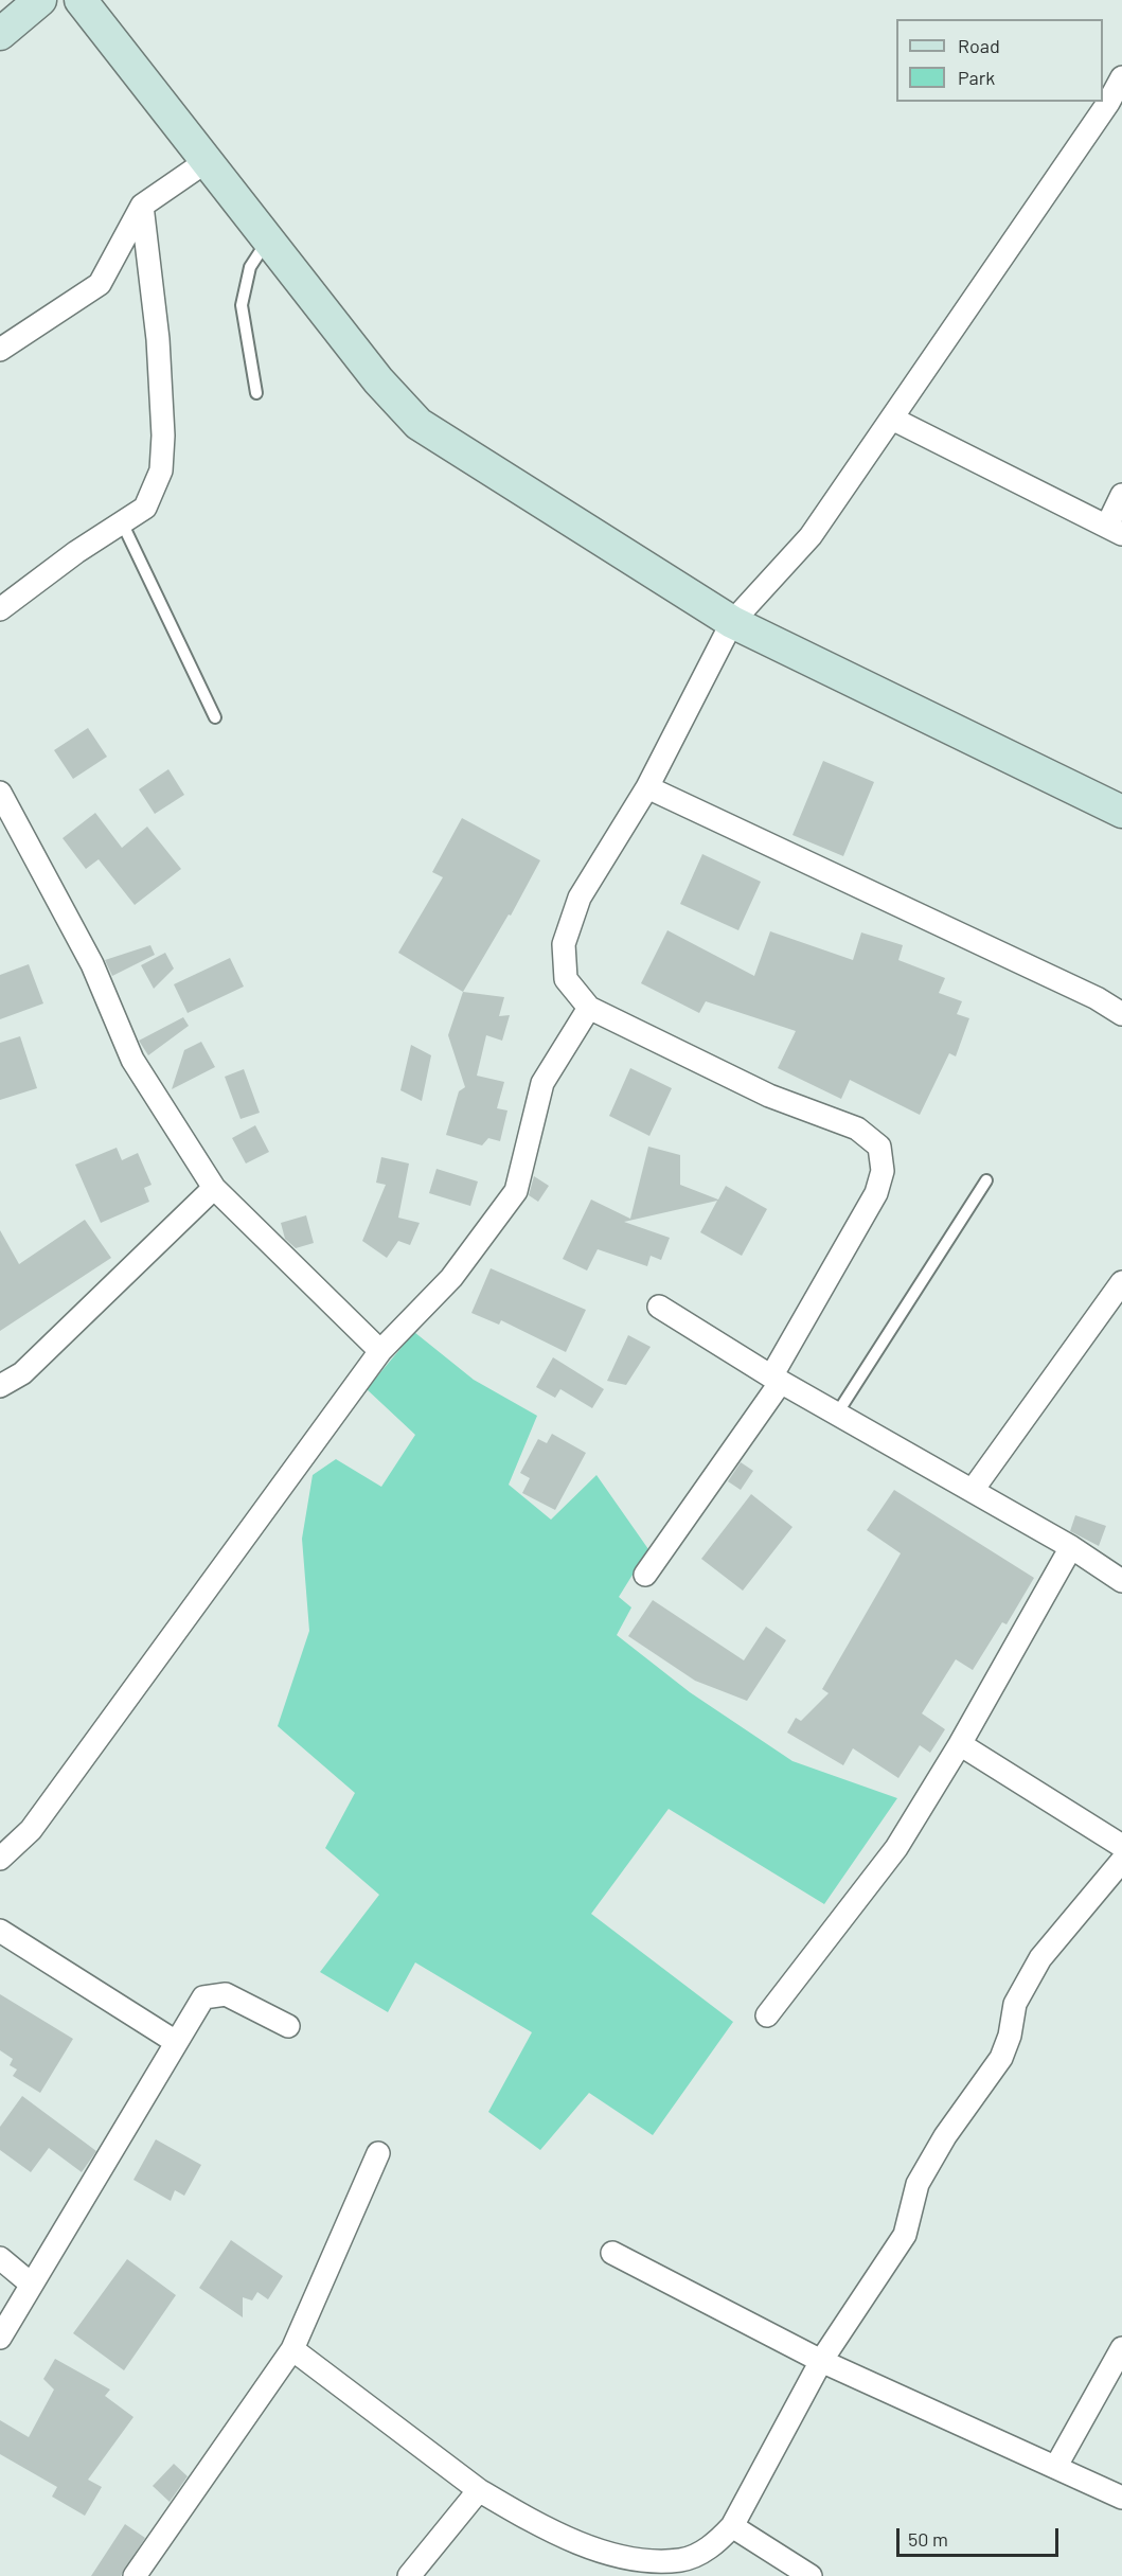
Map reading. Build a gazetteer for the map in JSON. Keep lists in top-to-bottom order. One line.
{"legend":["Road","Park"],"scale_bar":"50 m"}
